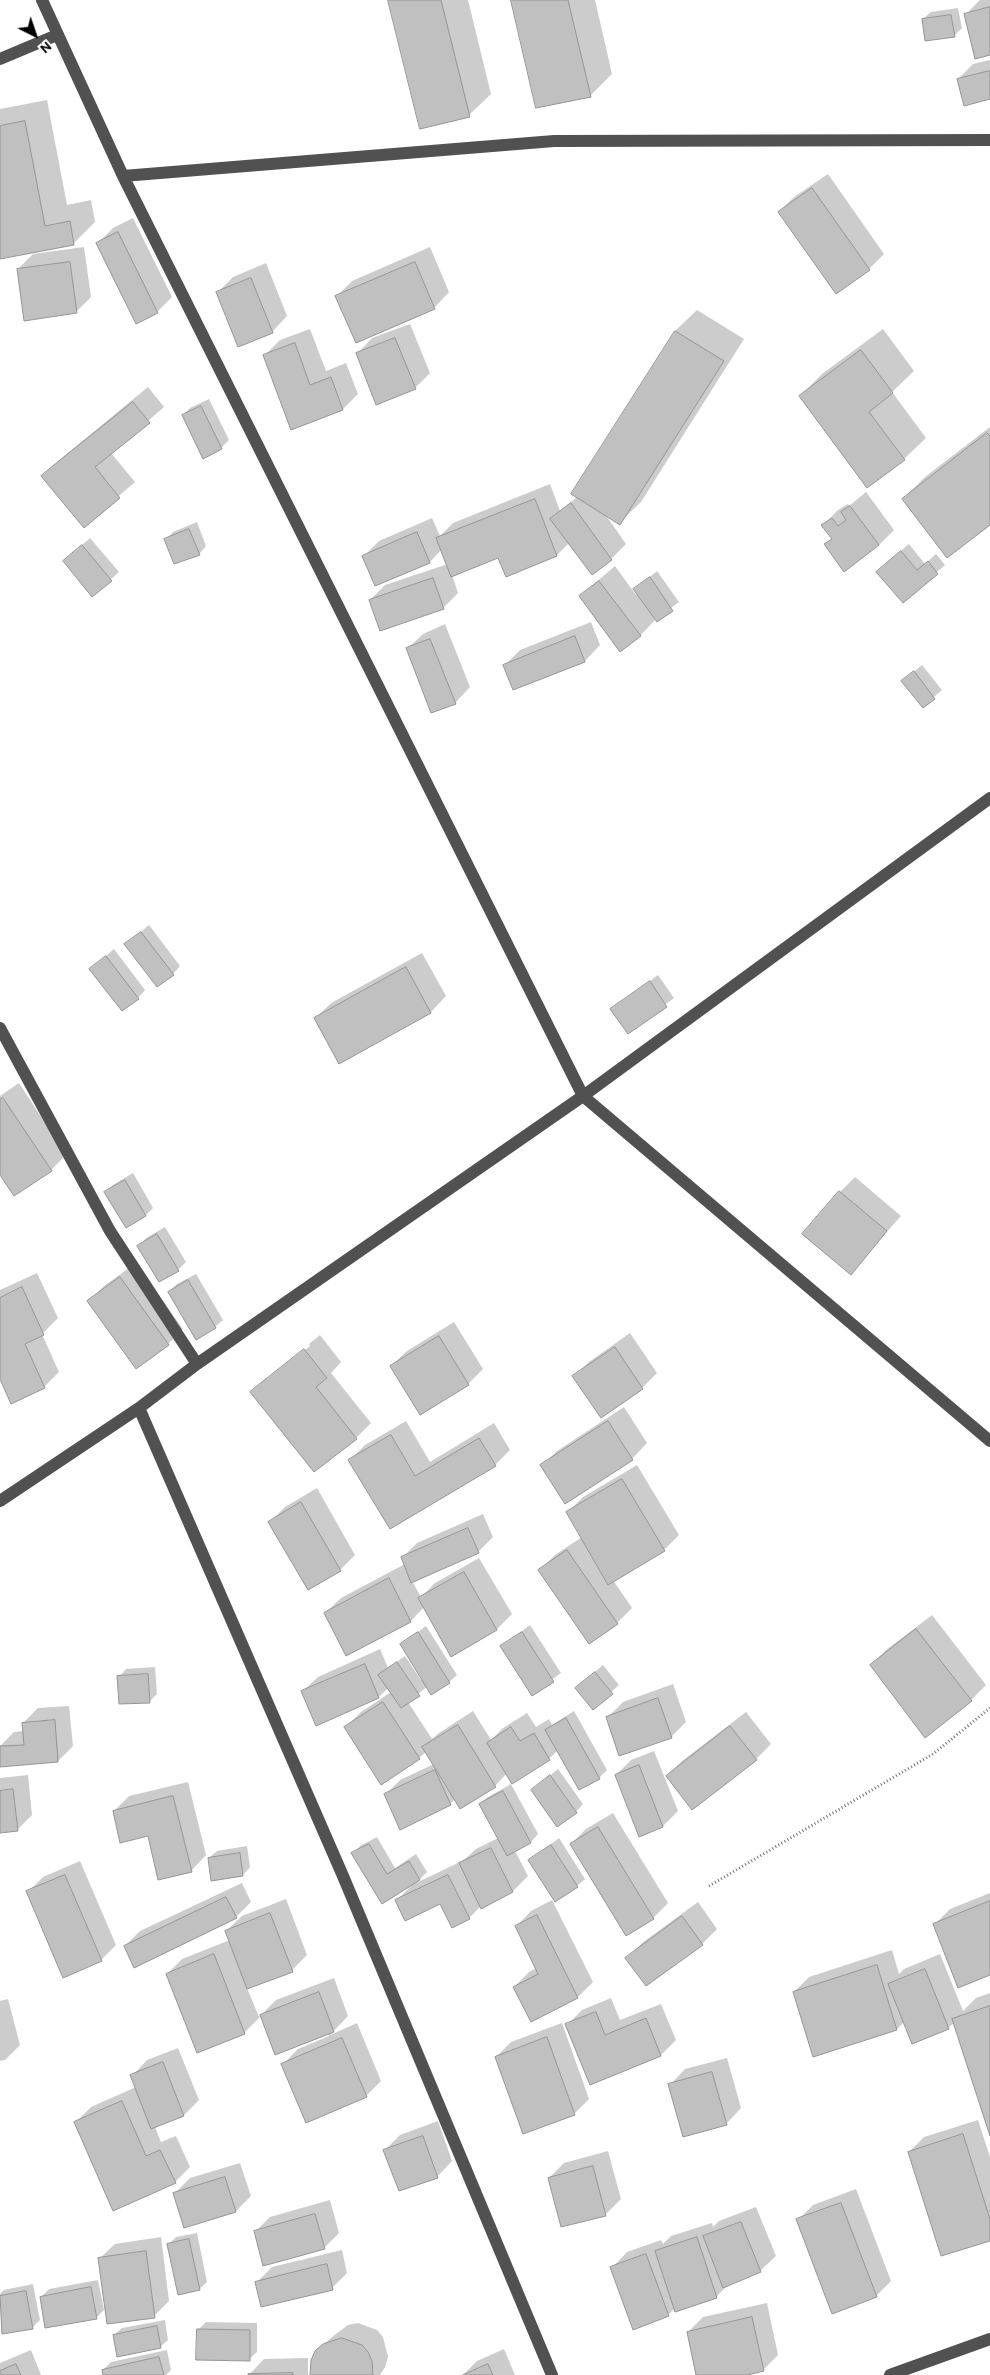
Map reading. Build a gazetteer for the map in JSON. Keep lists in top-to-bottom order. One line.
{"north":"bottom right"}
